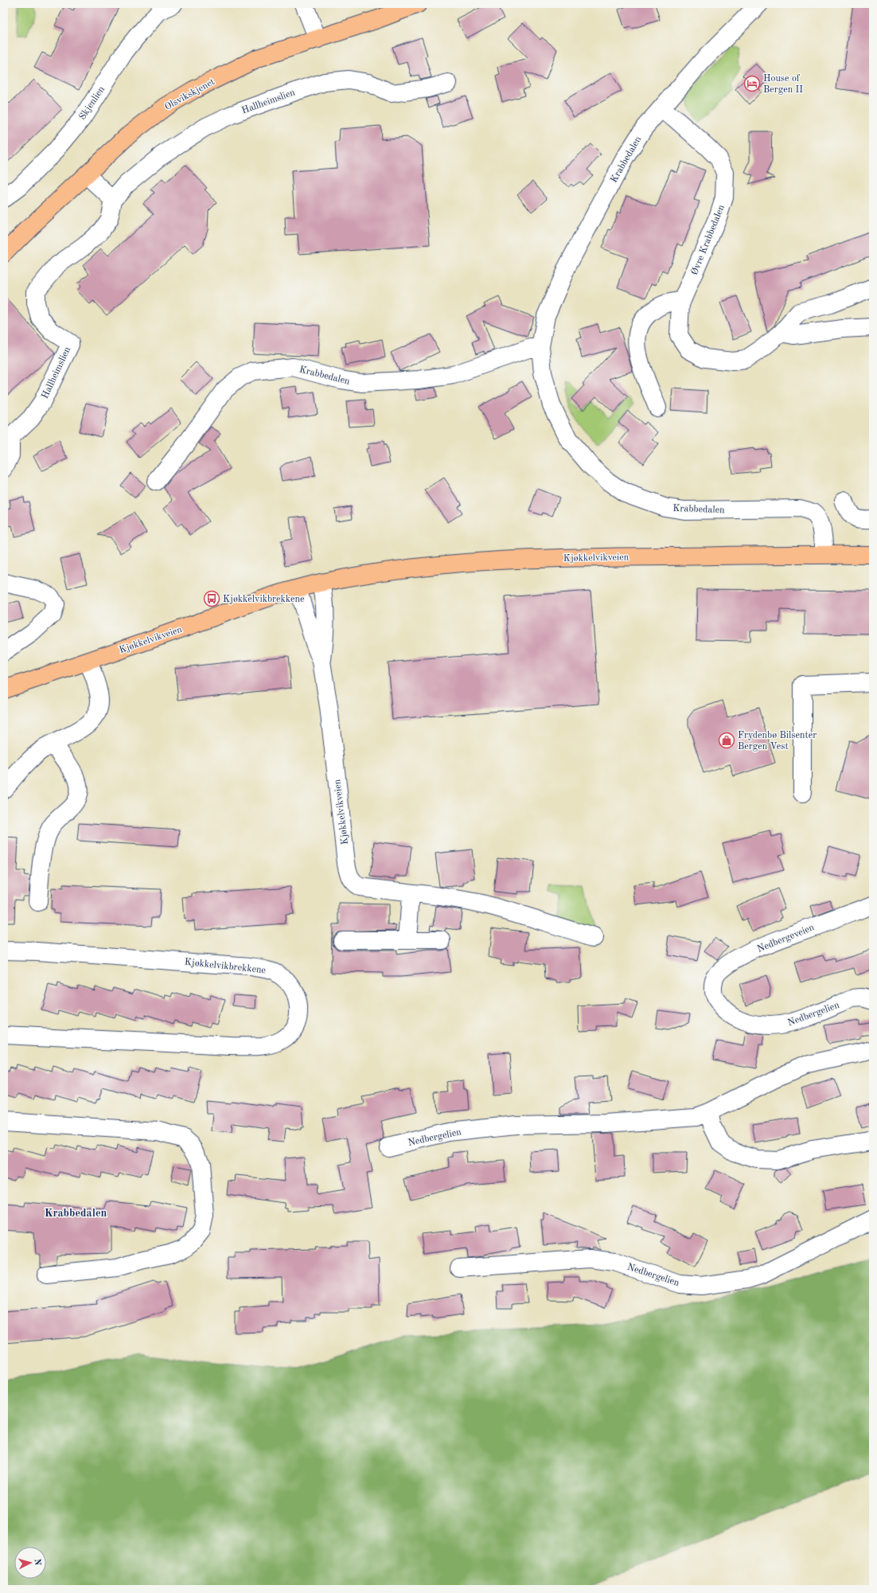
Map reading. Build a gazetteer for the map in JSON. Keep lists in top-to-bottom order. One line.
{"streets":{"main road":["Olsvikskjenet","Kjøkkelvikveien"],"street":["Hallheimslien","Skjenlien","Krabbedalen","Øvre Krabbedalen","Nedbergeveien","Kjøkkelvikbrekkene","Nedbergelien"]},"crossings":[["Krabbedalen","Øvre Krabbedalen"],["Krabbedalen","Kjøkkelvikveien"],["Nedbergeveien","Nedbergelien"]],"districts":["Krabbedalen"],"places":{"hotel":["House of Bergen II"],"bus stop":["Kjøkkelvikbrekkene"],"shop":["Frydenbø Bilsenter Bergen Vest"]},"north":"right"}
